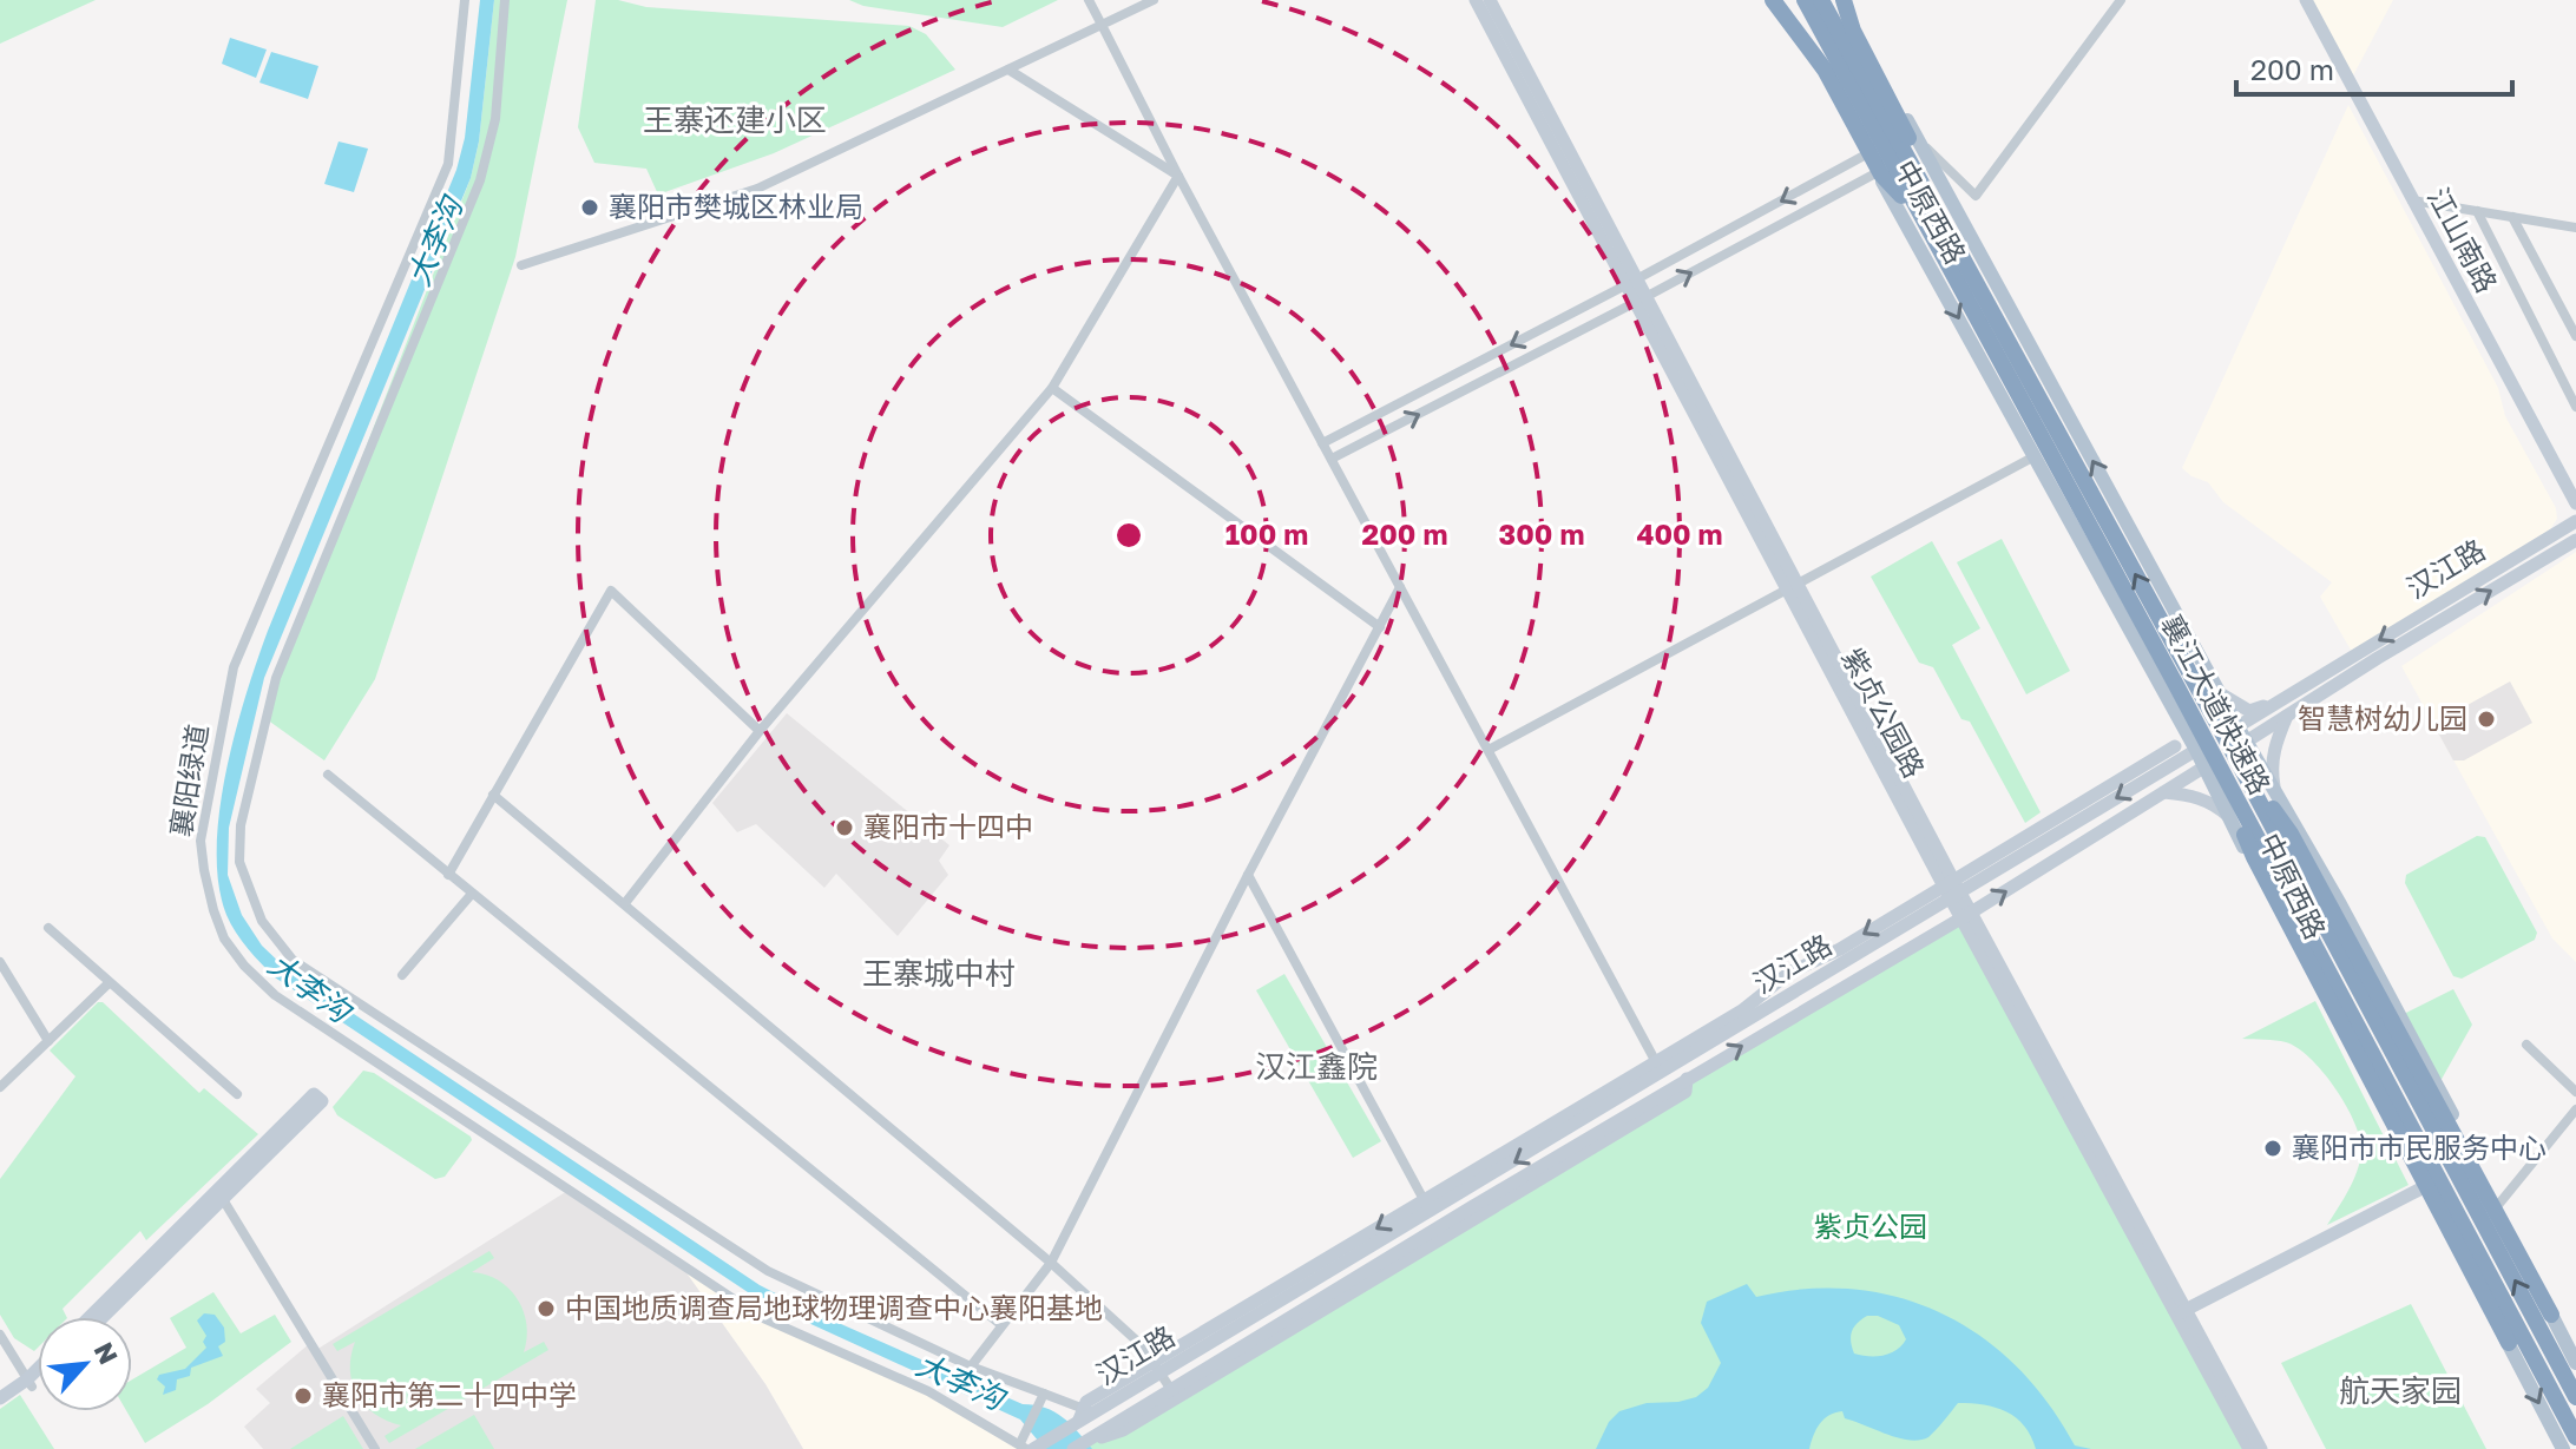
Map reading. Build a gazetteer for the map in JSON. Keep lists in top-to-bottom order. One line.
{"streets":{"highway":["襄江大道快速路"],"main road":["中原西路"],"street":["江山南路","汉江路","紫贞公园路","襄阳绿道"]},"crossings":[["中原西路","汉江路"],["汉江路","紫贞公园路"],["汉江路","襄阳绿道"]],"districts":["王寨还建小区","王寨城中村","汉江鑫院","航天家园"],"water":["大李沟"],"parks":["紫贞公园"],"places":["襄阳市樊城区林业局","智慧树幼儿园","襄阳市十四中","襄阳市市民服务中心","中国地质调查局地球物理调查中心襄阳基地","襄阳市第二十四中学"],"scale_bar":"200 m","north":"top right","rings":["100 m","200 m","300 m","400 m"]}
